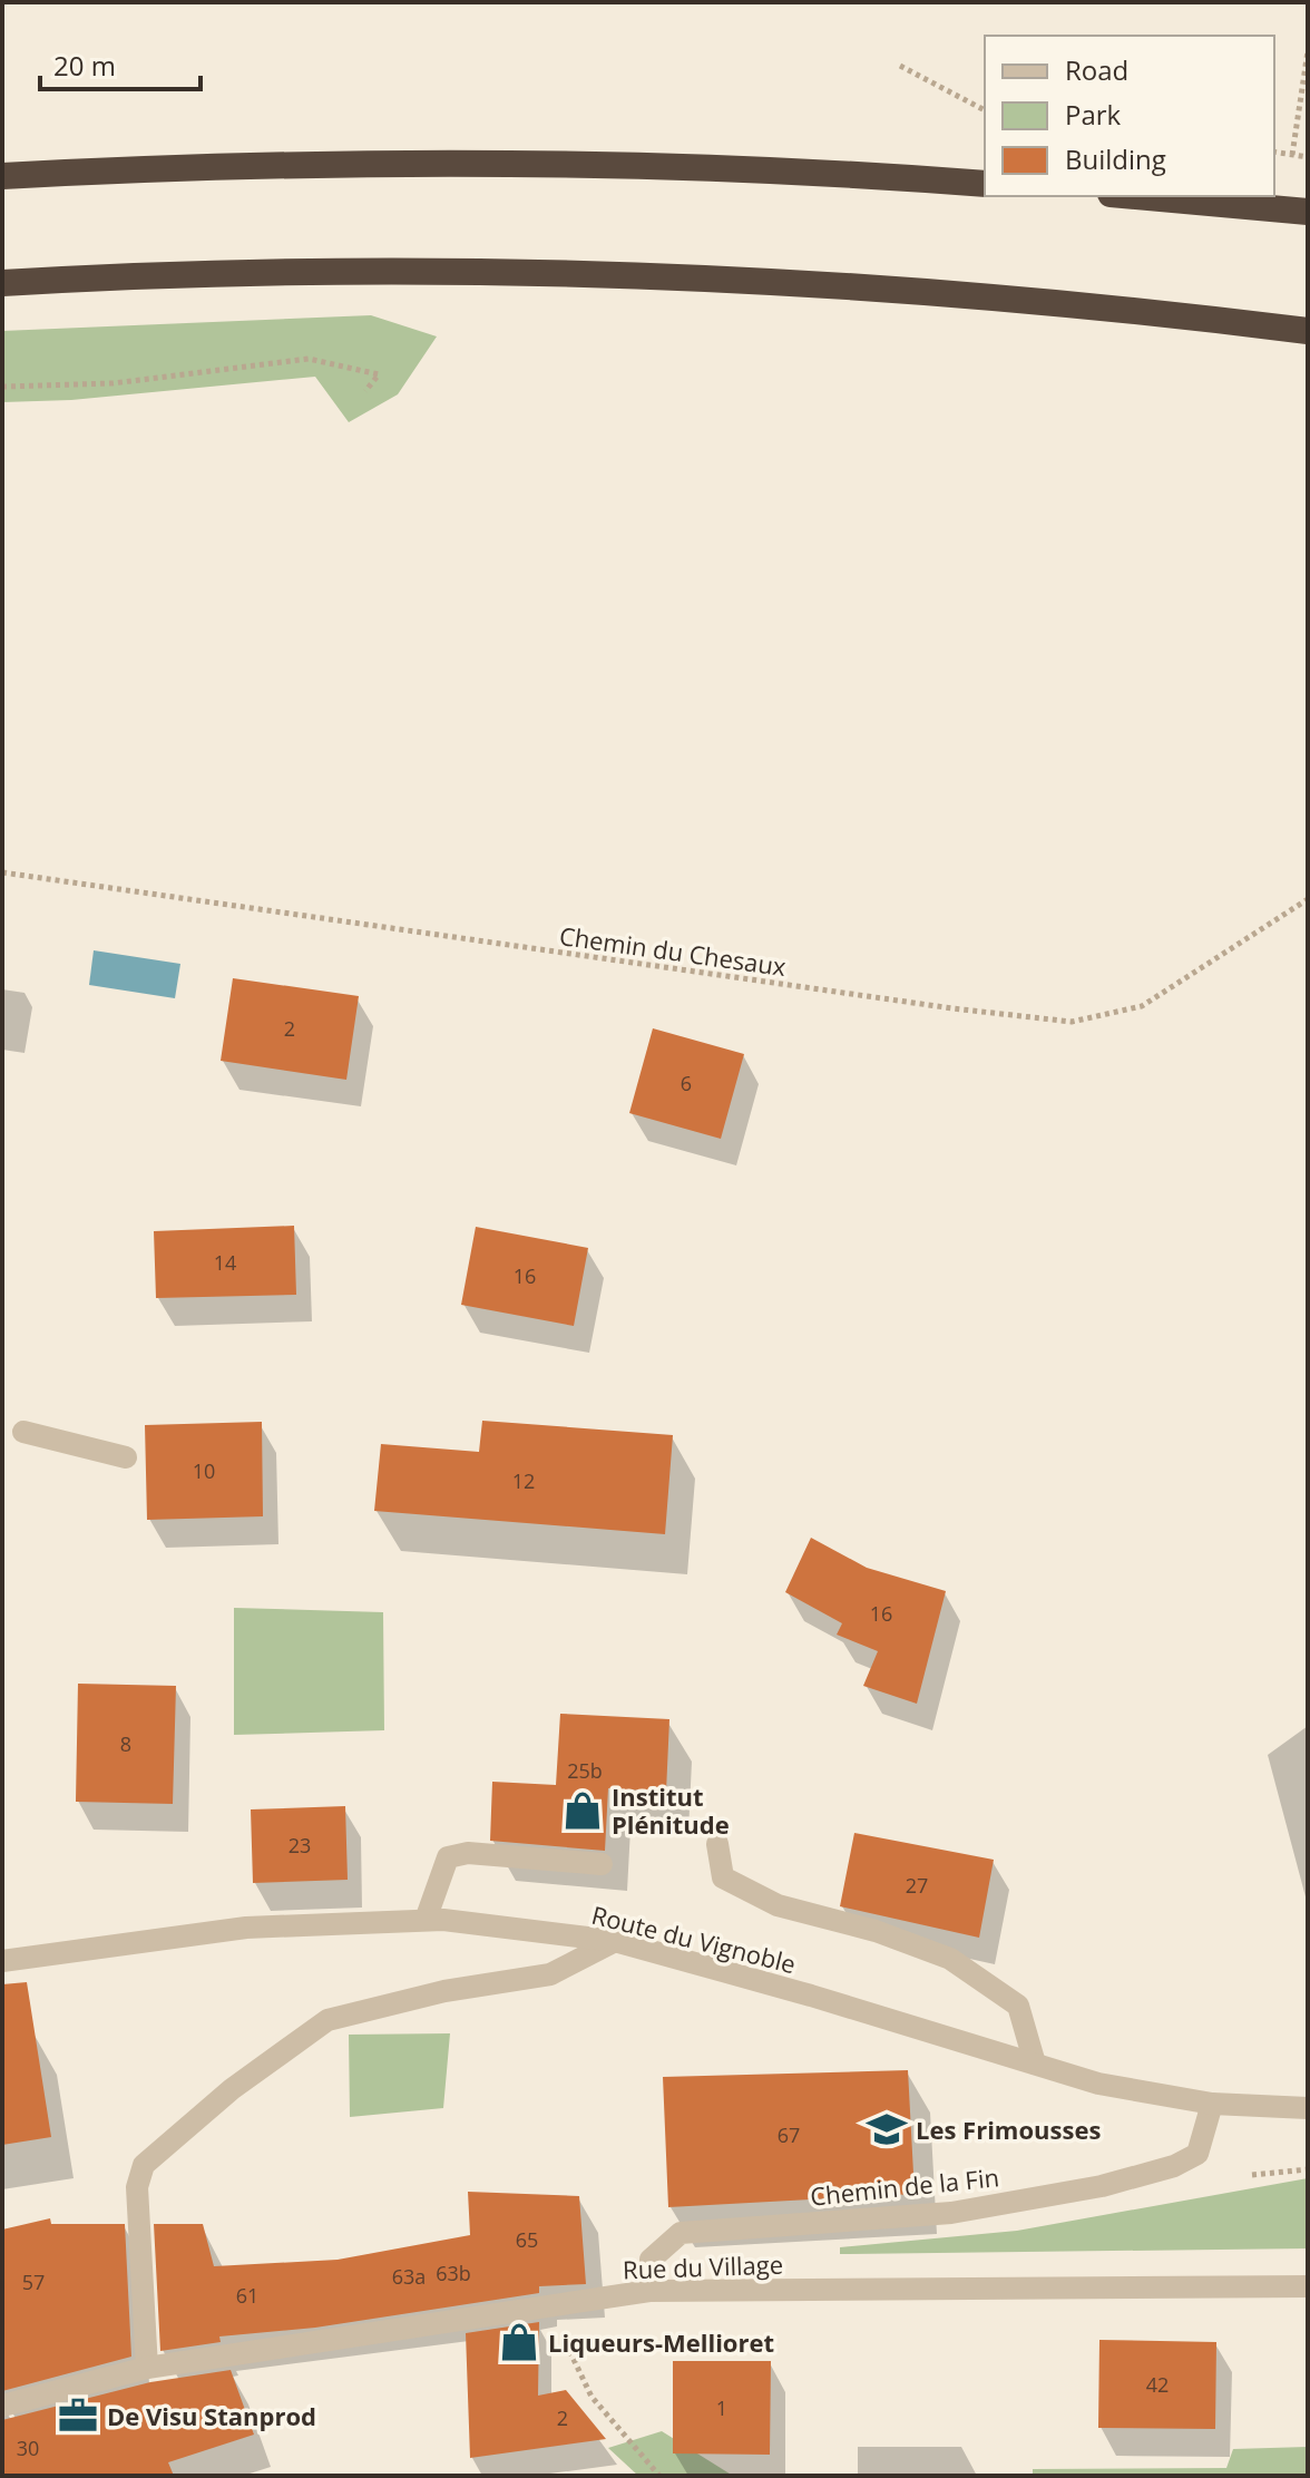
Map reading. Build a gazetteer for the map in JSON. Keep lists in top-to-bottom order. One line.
{"streets":{"street":["Route du Vignoble","Chemin de la Fin","Rue du Village"],"path":["Chemin du Chesaux"]},"crossings":[["Route du Vignoble","Chemin de la Fin"],["Chemin de la Fin","Rue du Village"]],"places":{"shop":["Institut Plénitude","Liqueurs-Mellioret"],"school or university":["Les Frimousses"],"office":["De Visu Stanprod"]},"house_numbers":["2","6","14","16","10","12","16","8","25b","23","27","67","65","63b","63a","57","61","42","1","2","30"],"legend":["Road","Park","Building"],"scale_bar":"20 m"}
